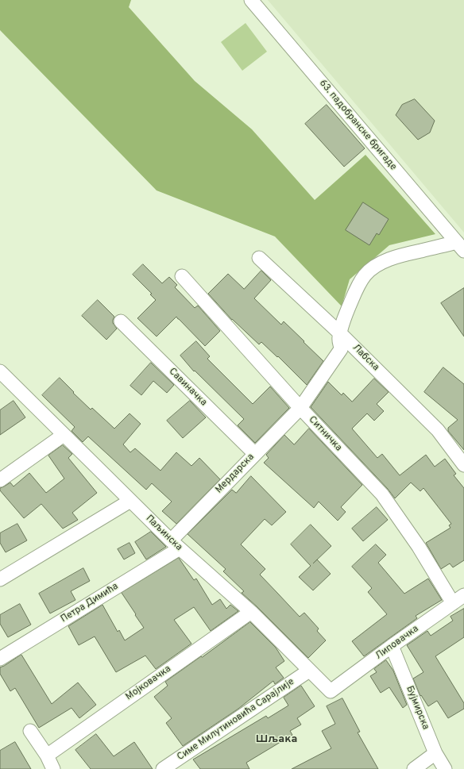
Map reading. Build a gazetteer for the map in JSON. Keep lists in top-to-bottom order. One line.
{"streets":{"street":["63. падобранске бригаде","Лабска","Савиначка","Ситничка","Мердарска","Паљинска","Петра Димића","Липовачка","Мојковачка","Бујмирска","Симе Милутиновића Сарајлије"]},"crossings":[["63. падобранске бригаде","Мердарска"],["Лабска","Мердарска"],["Савиначка","Мердарска"],["Ситничка","Мердарска"],["Ситничка","Липовачка"],["Мердарска","Паљинска"],["Мердарска","Петра Димића"],["Паљинска","Петра Димића"],["Паљинска","Липовачка"],["Паљинска","Мојковачка"],["Паљинска","Симе Милутиновића Сарајлије"],["Липовачка","Бујмирска"]],"districts":["Шљака"]}
